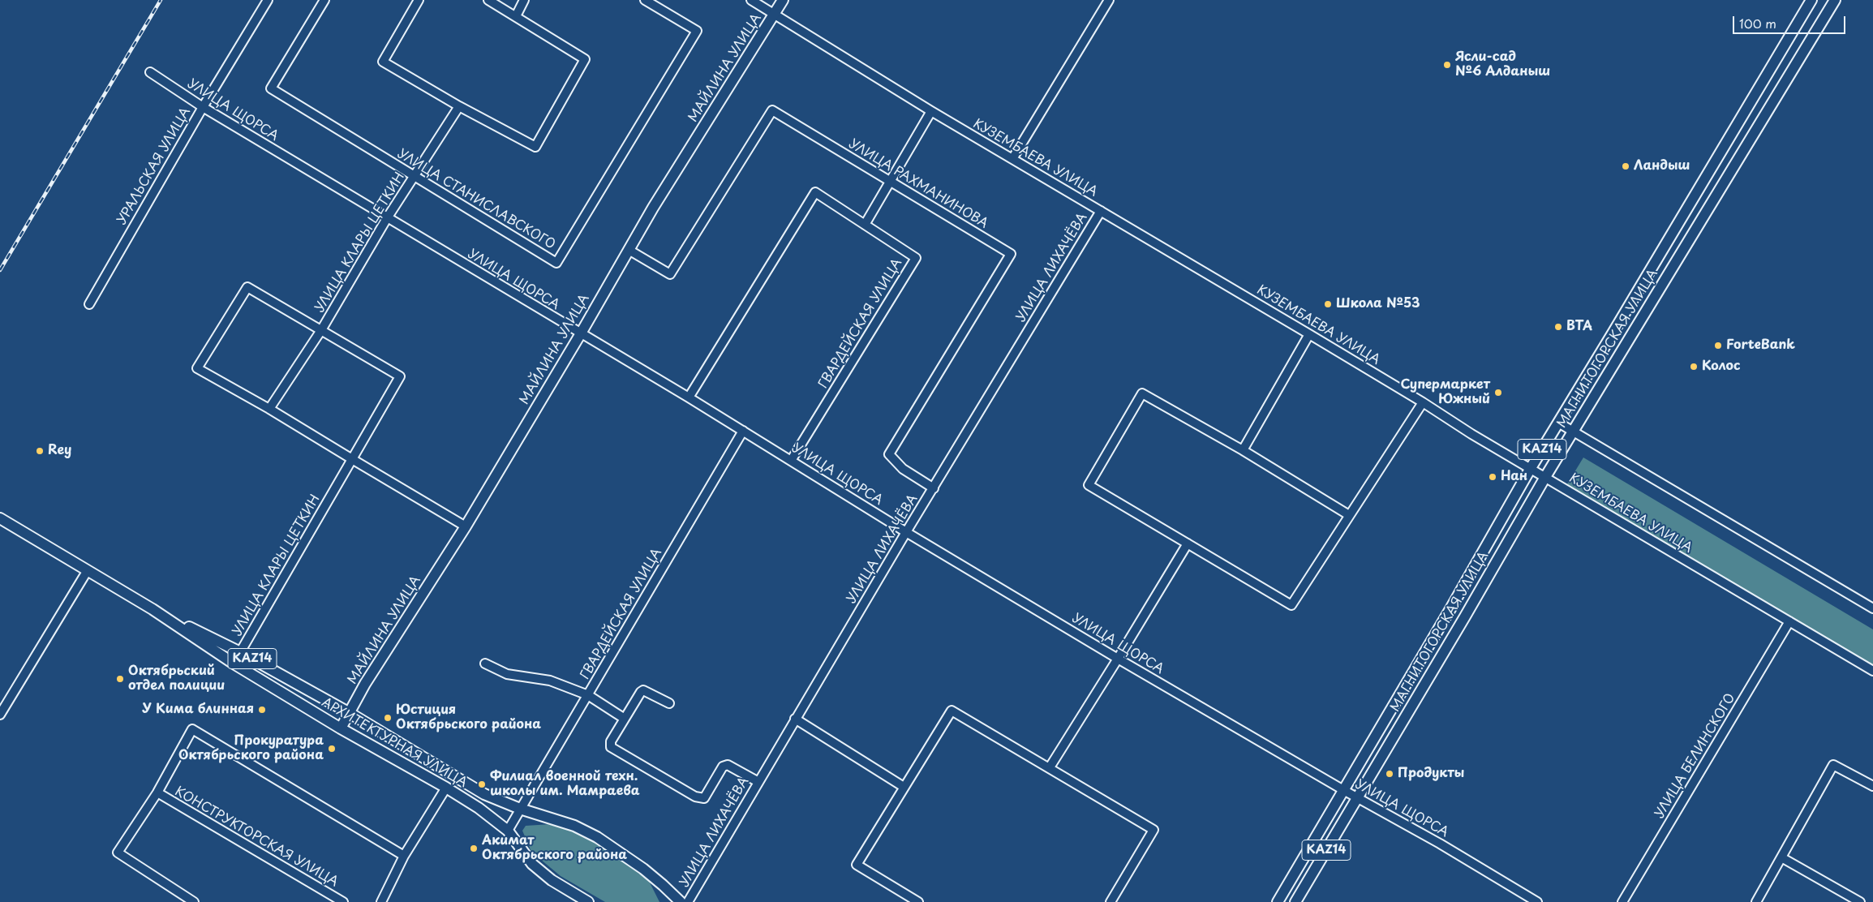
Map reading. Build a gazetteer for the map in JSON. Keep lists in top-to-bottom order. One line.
{"streets":{"main road":["МАЙЛИНА УЛИЦА","МАГНИТОГОРСКАЯ УЛИЦА","KAZ14","АРХИТЕКТУРНАЯ УЛИЦА"],"street":["УЛИЦА ЩОРСА","КУЗЕМБАЕВА УЛИЦА","УРАЛЬСКАЯ УЛИЦА","УЛИЦА РАХМАНИНОВА","УЛИЦА СТАНИСЛАВСКОГО","УЛИЦА КЛАРЫ ЦЕТКИН","УЛИЦА ЛИХАЧЁВА","ГВАРДЕЙСКАЯ УЛИЦА","УЛИЦА БЕЛИНСКОГО","КОНСТРУКТОРСКАЯ УЛИЦА"]},"crossings":[["МАЙЛИНА УЛИЦА","УЛИЦА ЩОРСА"],["МАЙЛИНА УЛИЦА","КУЗЕМБАЕВА УЛИЦА"],["МАЙЛИНА УЛИЦА","УЛИЦА РАХМАНИНОВА"],["МАЙЛИНА УЛИЦА","УЛИЦА КЛАРЫ ЦЕТКИН"],["МАЙЛИНА УЛИЦА","АРХИТЕКТУРНАЯ УЛИЦА"],["УЛИЦА ЩОРСА","УРАЛЬСКАЯ УЛИЦА"],["УЛИЦА ЩОРСА","УЛИЦА КЛАРЫ ЦЕТКИН"],["УЛИЦА ЩОРСА","УЛИЦА ЛИХАЧЁВА"],["УЛИЦА ЩОРСА","ГВАРДЕЙСКАЯ УЛИЦА"],["УЛИЦА ЩОРСА","МАГНИТОГОРСКАЯ УЛИЦА"],["КУЗЕМБАЕВА УЛИЦА","УЛИЦА ЛИХАЧЁВА"],["КУЗЕМБАЕВА УЛИЦА","МАГНИТОГОРСКАЯ УЛИЦА"],["КУЗЕМБАЕВА УЛИЦА","УЛИЦА БЕЛИНСКОГО"],["УЛИЦА РАХМАНИНОВА","УЛИЦА ЛИХАЧЁВА"],["УЛИЦА СТАНИСЛАВСКОГО","УЛИЦА КЛАРЫ ЦЕТКИН"],["УЛИЦА КЛАРЫ ЦЕТКИН","АРХИТЕКТУРНАЯ УЛИЦА"],["ГВАРДЕЙСКАЯ УЛИЦА","АРХИТЕКТУРНАЯ УЛИЦА"]],"places":["Ясли-сад №6 Алданыш","Ландыш","Школа №53","BTA","ForteBank","Колос","Супермаркет Южный","Rey","Нан","Октябрьский отдел полиции","У Кима блинная","Юстиция Октябрьского района","Прокуратура Октябрьского района","Продукты","Филиал военной техн. школы им. Мамраева","Акимат Октябрьского района"],"scale_bar":"100 m"}
